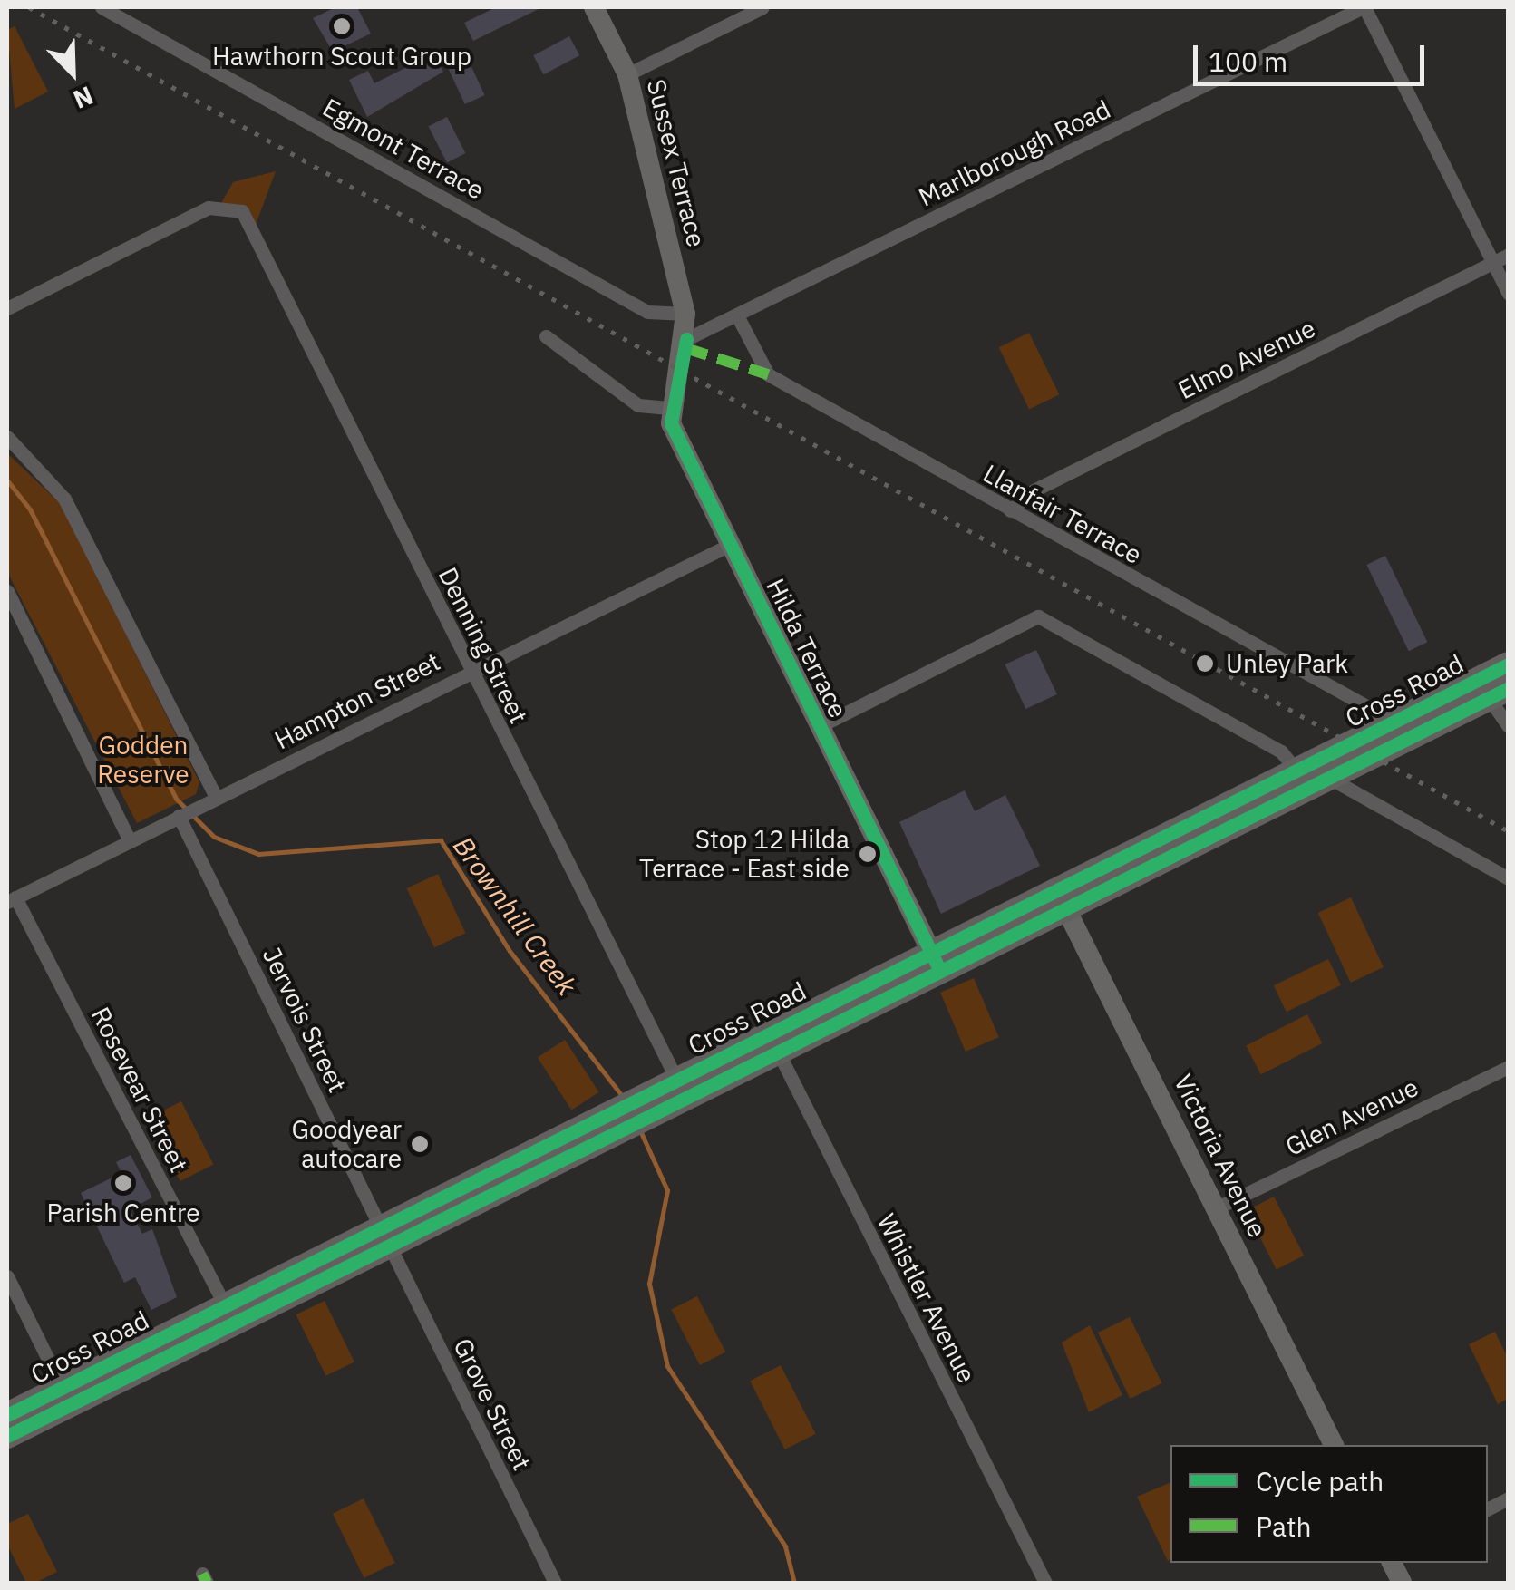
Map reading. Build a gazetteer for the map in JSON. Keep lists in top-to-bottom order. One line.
{"streets":{"highway":["Cross Road"],"street":["Egmont Terrace","Marlborough Road","Sussex Terrace","Elmo Avenue","Llanfair Terrace","Denning Street","Hilda Terrace","Hampton Street","Jervois Street","Rosevear Street","Glen Avenue","Victoria Avenue","Whistler Avenue","Grove Street"]},"crossings":[["Egmont Terrace","Sussex Terrace"],["Marlborough Road","Sussex Terrace"],["Marlborough Road","Llanfair Terrace"],["Elmo Avenue","Llanfair Terrace"],["Llanfair Terrace","Cross Road"],["Denning Street","Cross Road"],["Denning Street","Hampton Street"],["Hilda Terrace","Cross Road"],["Hilda Terrace","Hampton Street"],["Cross Road","Jervois Street"],["Cross Road","Rosevear Street"],["Cross Road","Victoria Avenue"],["Cross Road","Whistler Avenue"],["Cross Road","Grove Street"],["Hampton Street","Jervois Street"],["Hampton Street","Rosevear Street"],["Jervois Street","Grove Street"],["Glen Avenue","Victoria Avenue"]],"water":["Brownhill Creek"],"parks":["Godden Reserve"],"places":["Hawthorn Scout Group","Unley Park","Stop 12 Hilda Terrace - East side","Goodyear autocare","Parish Centre"],"legend":["Cycle path","Path"],"scale_bar":"100 m","north":"bottom right"}
